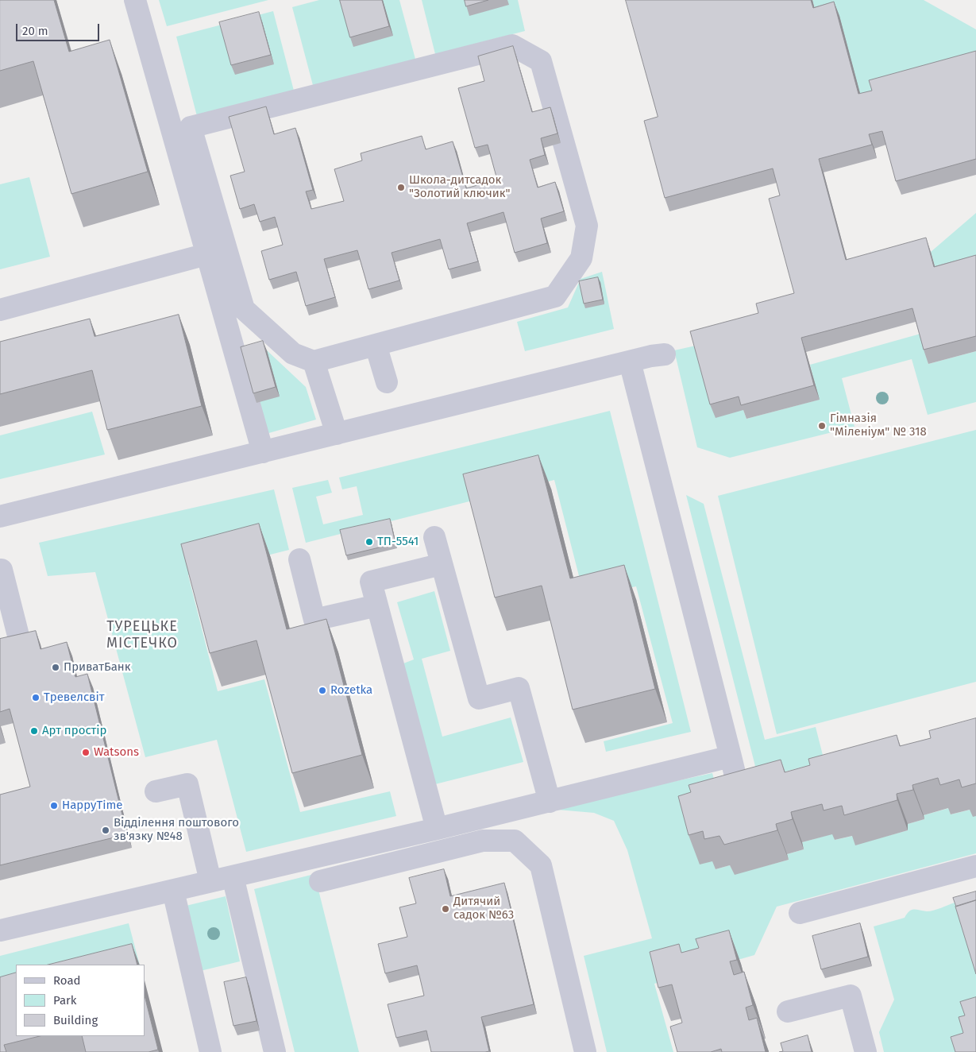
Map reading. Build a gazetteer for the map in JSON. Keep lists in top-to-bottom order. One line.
{"districts":["ТУРЕЦЬКЕ МІСТЕЧКО"],"places":["Школа-дитсадок \"Золотий ключик\"","Гімназія \"Міленіум\" № 318","ТП-5541","ПриватБанк","Rozetka","Тревелсвіт","Арт простір","Watsons","HappyTime","Відділення поштового зв'язку №48","Дитячий садок №63"],"legend":["Road","Park","Building"],"scale_bar":"20 m"}
